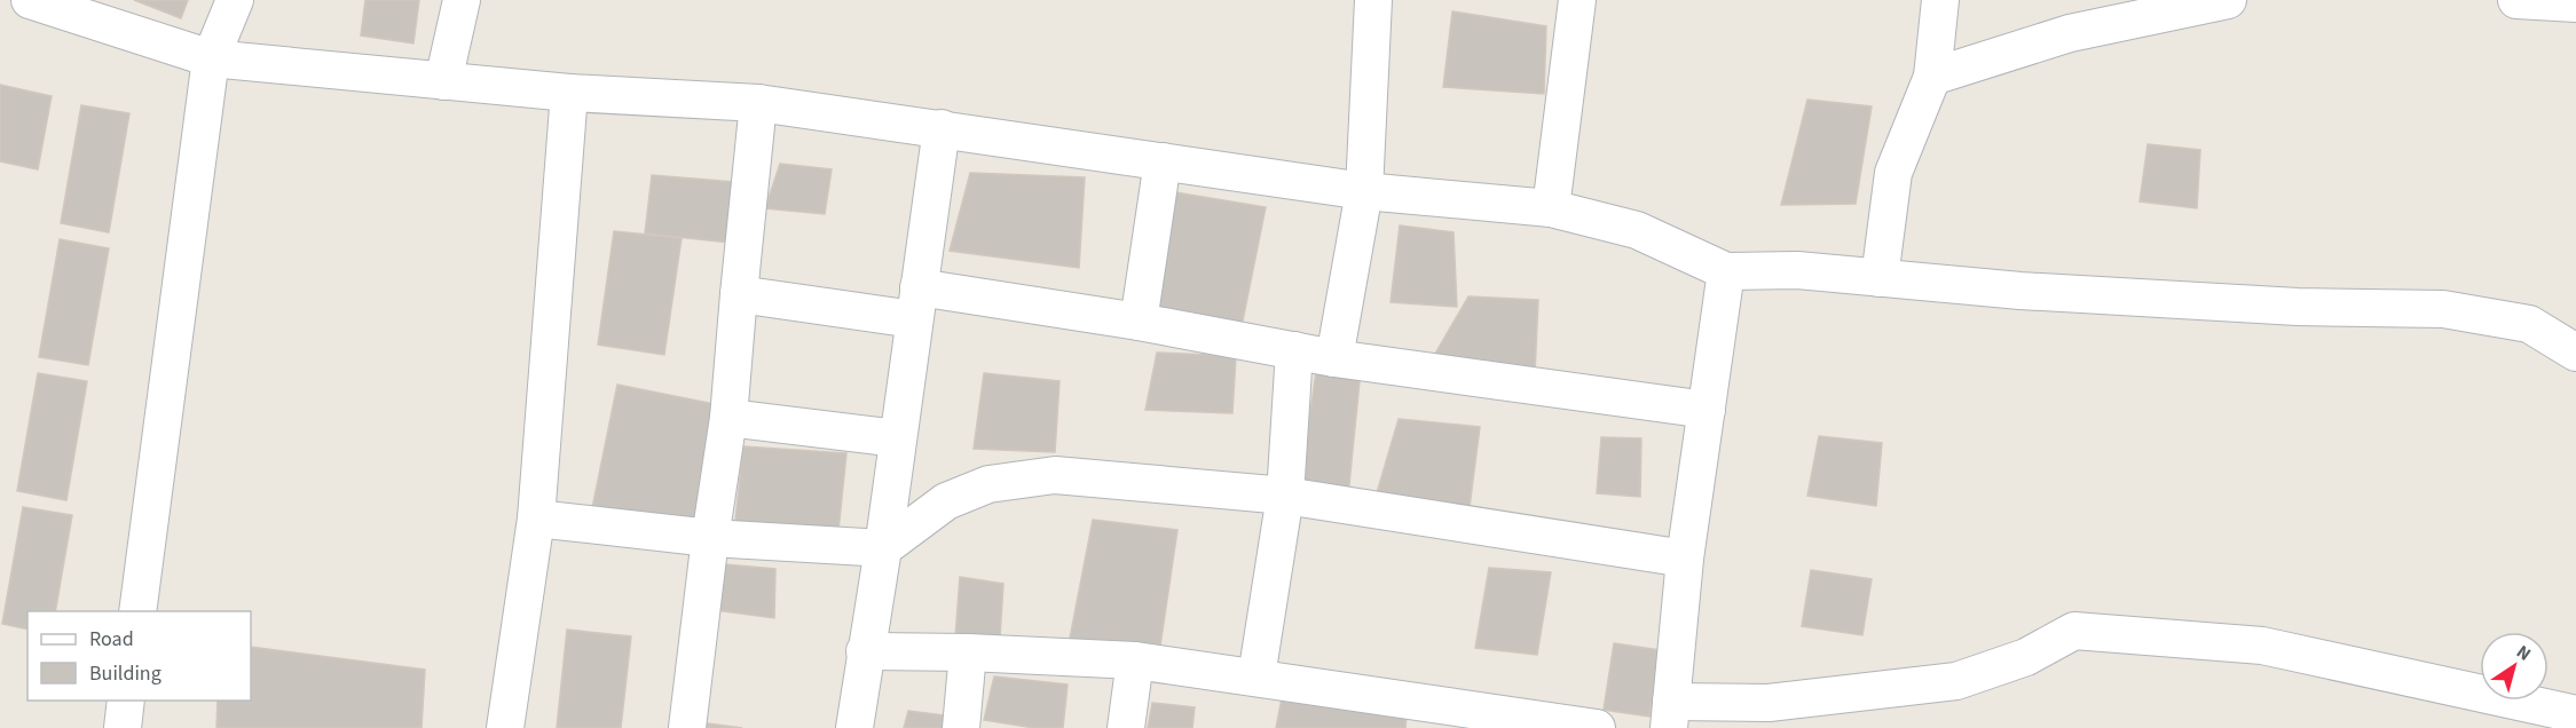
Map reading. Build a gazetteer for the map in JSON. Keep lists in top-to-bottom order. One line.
{"legend":["Road","Building"],"north":"top right"}
